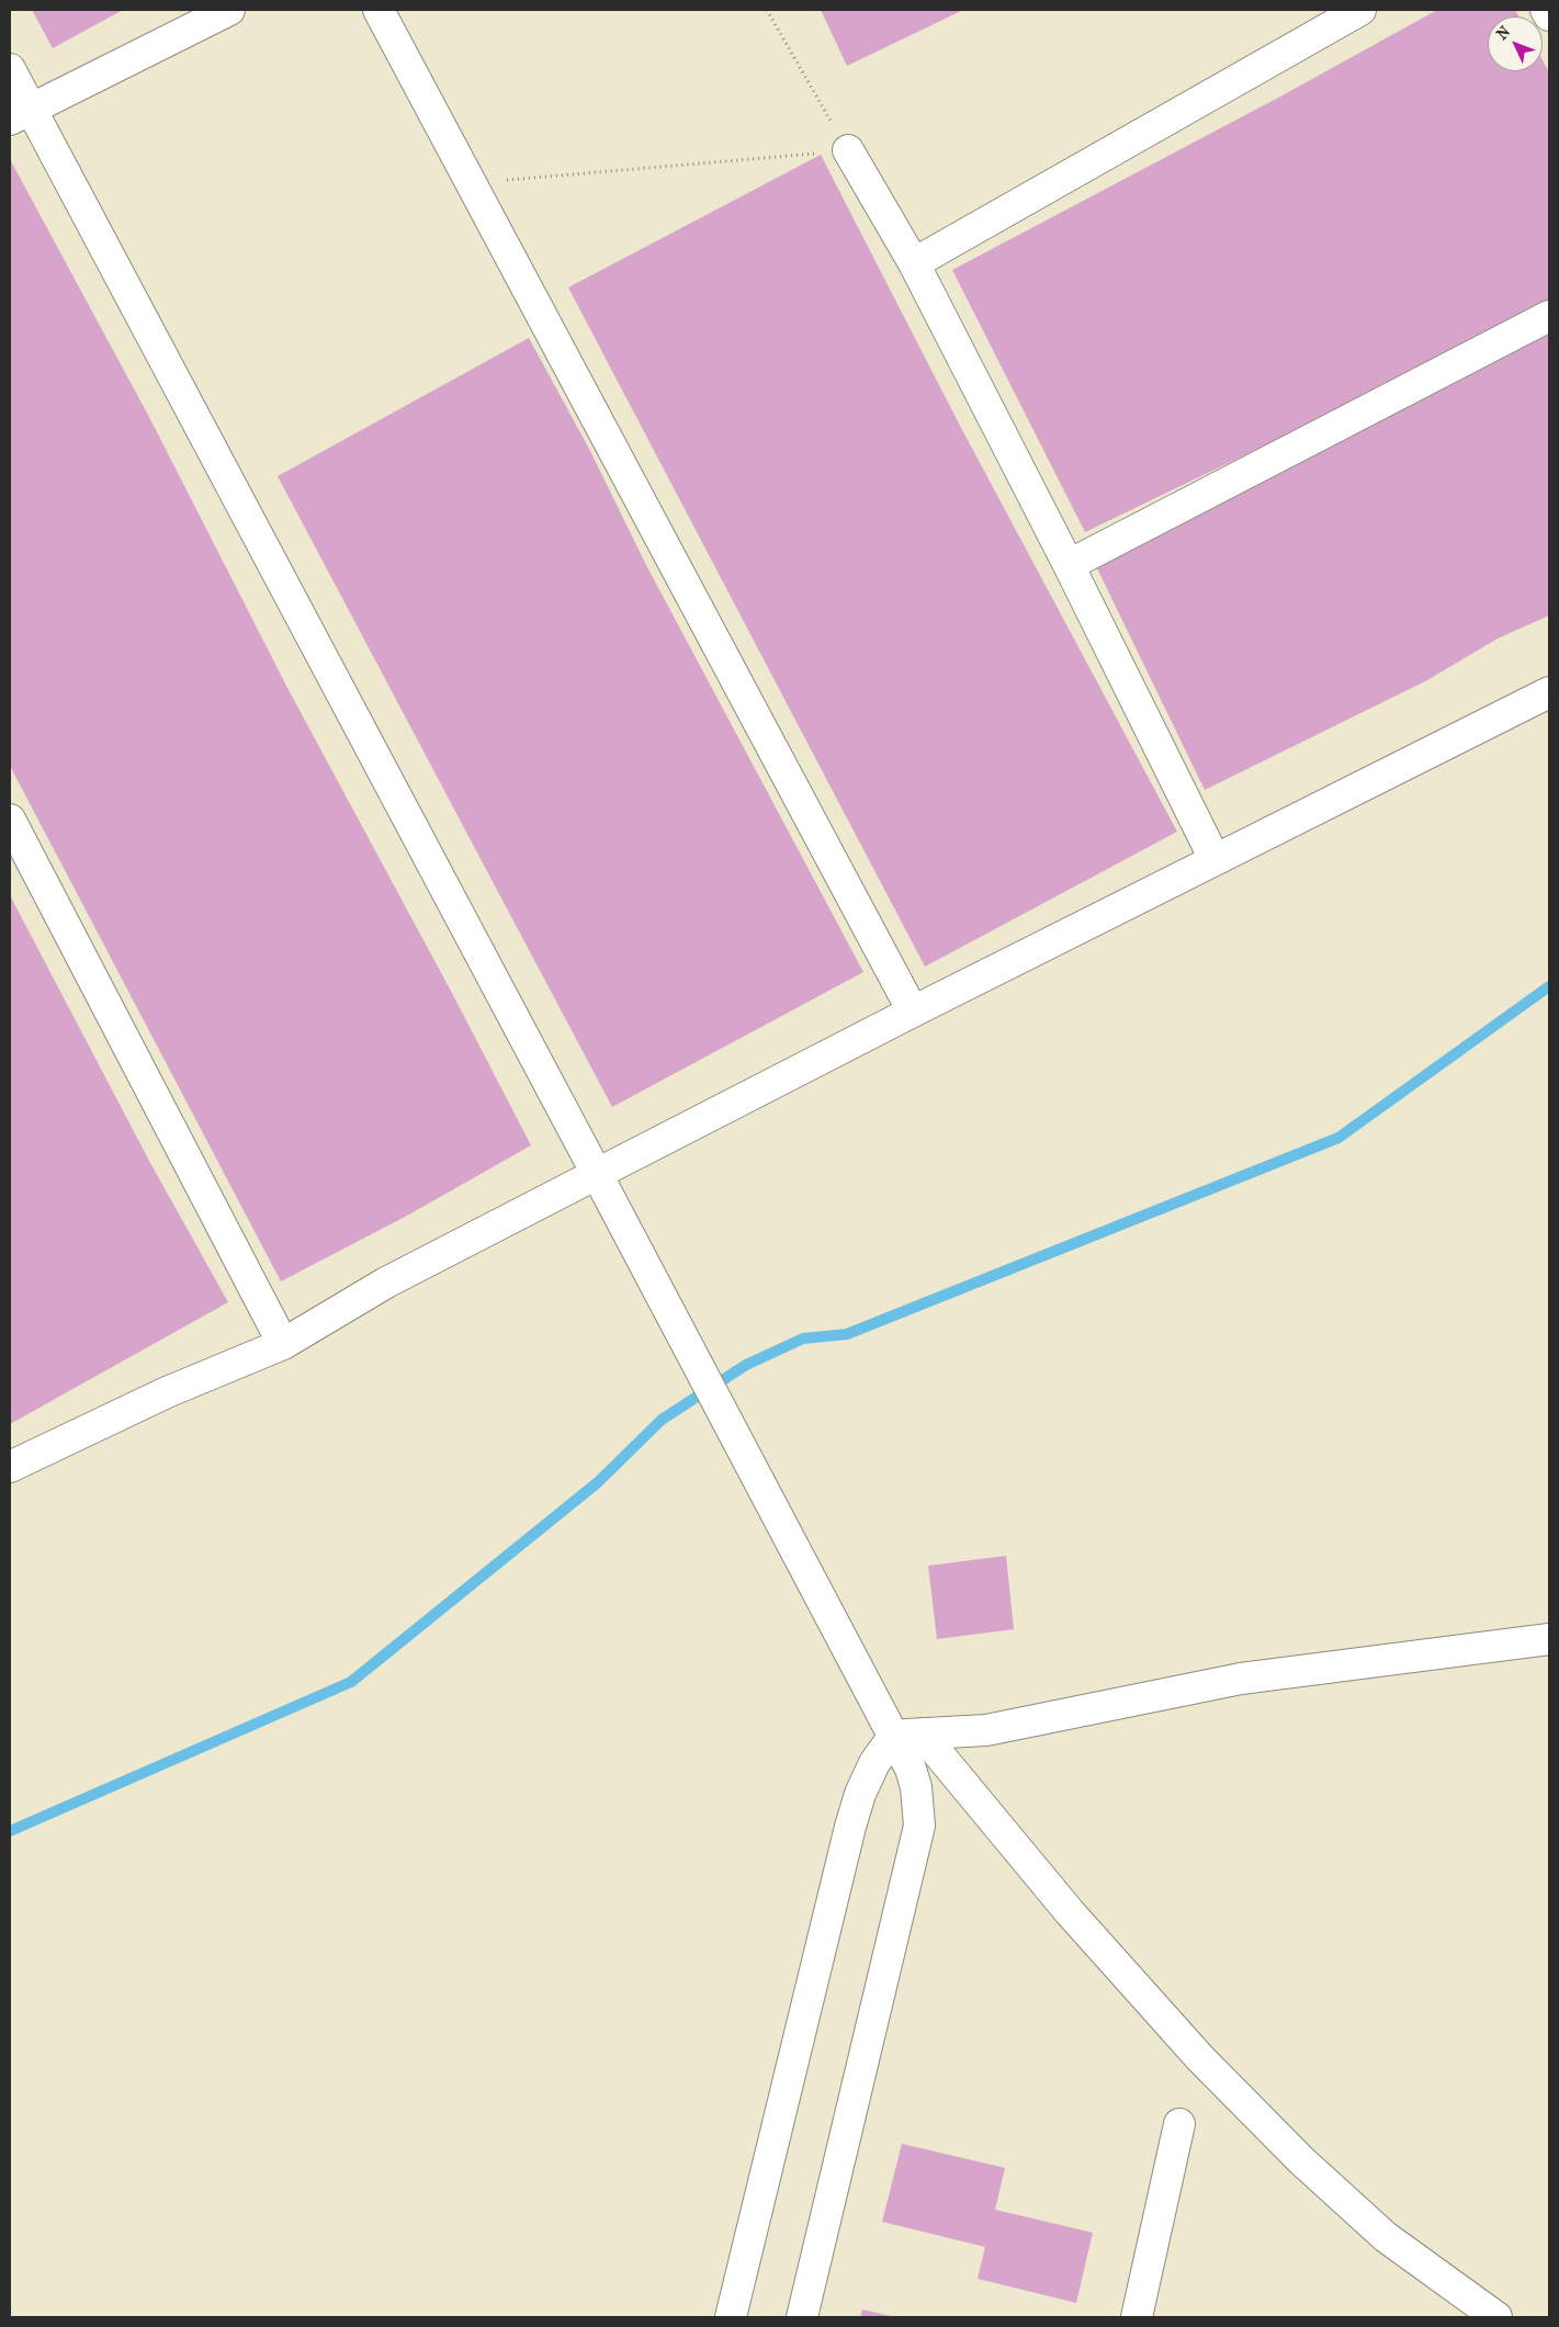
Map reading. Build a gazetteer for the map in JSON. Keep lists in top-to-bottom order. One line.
{"north":"top left"}
